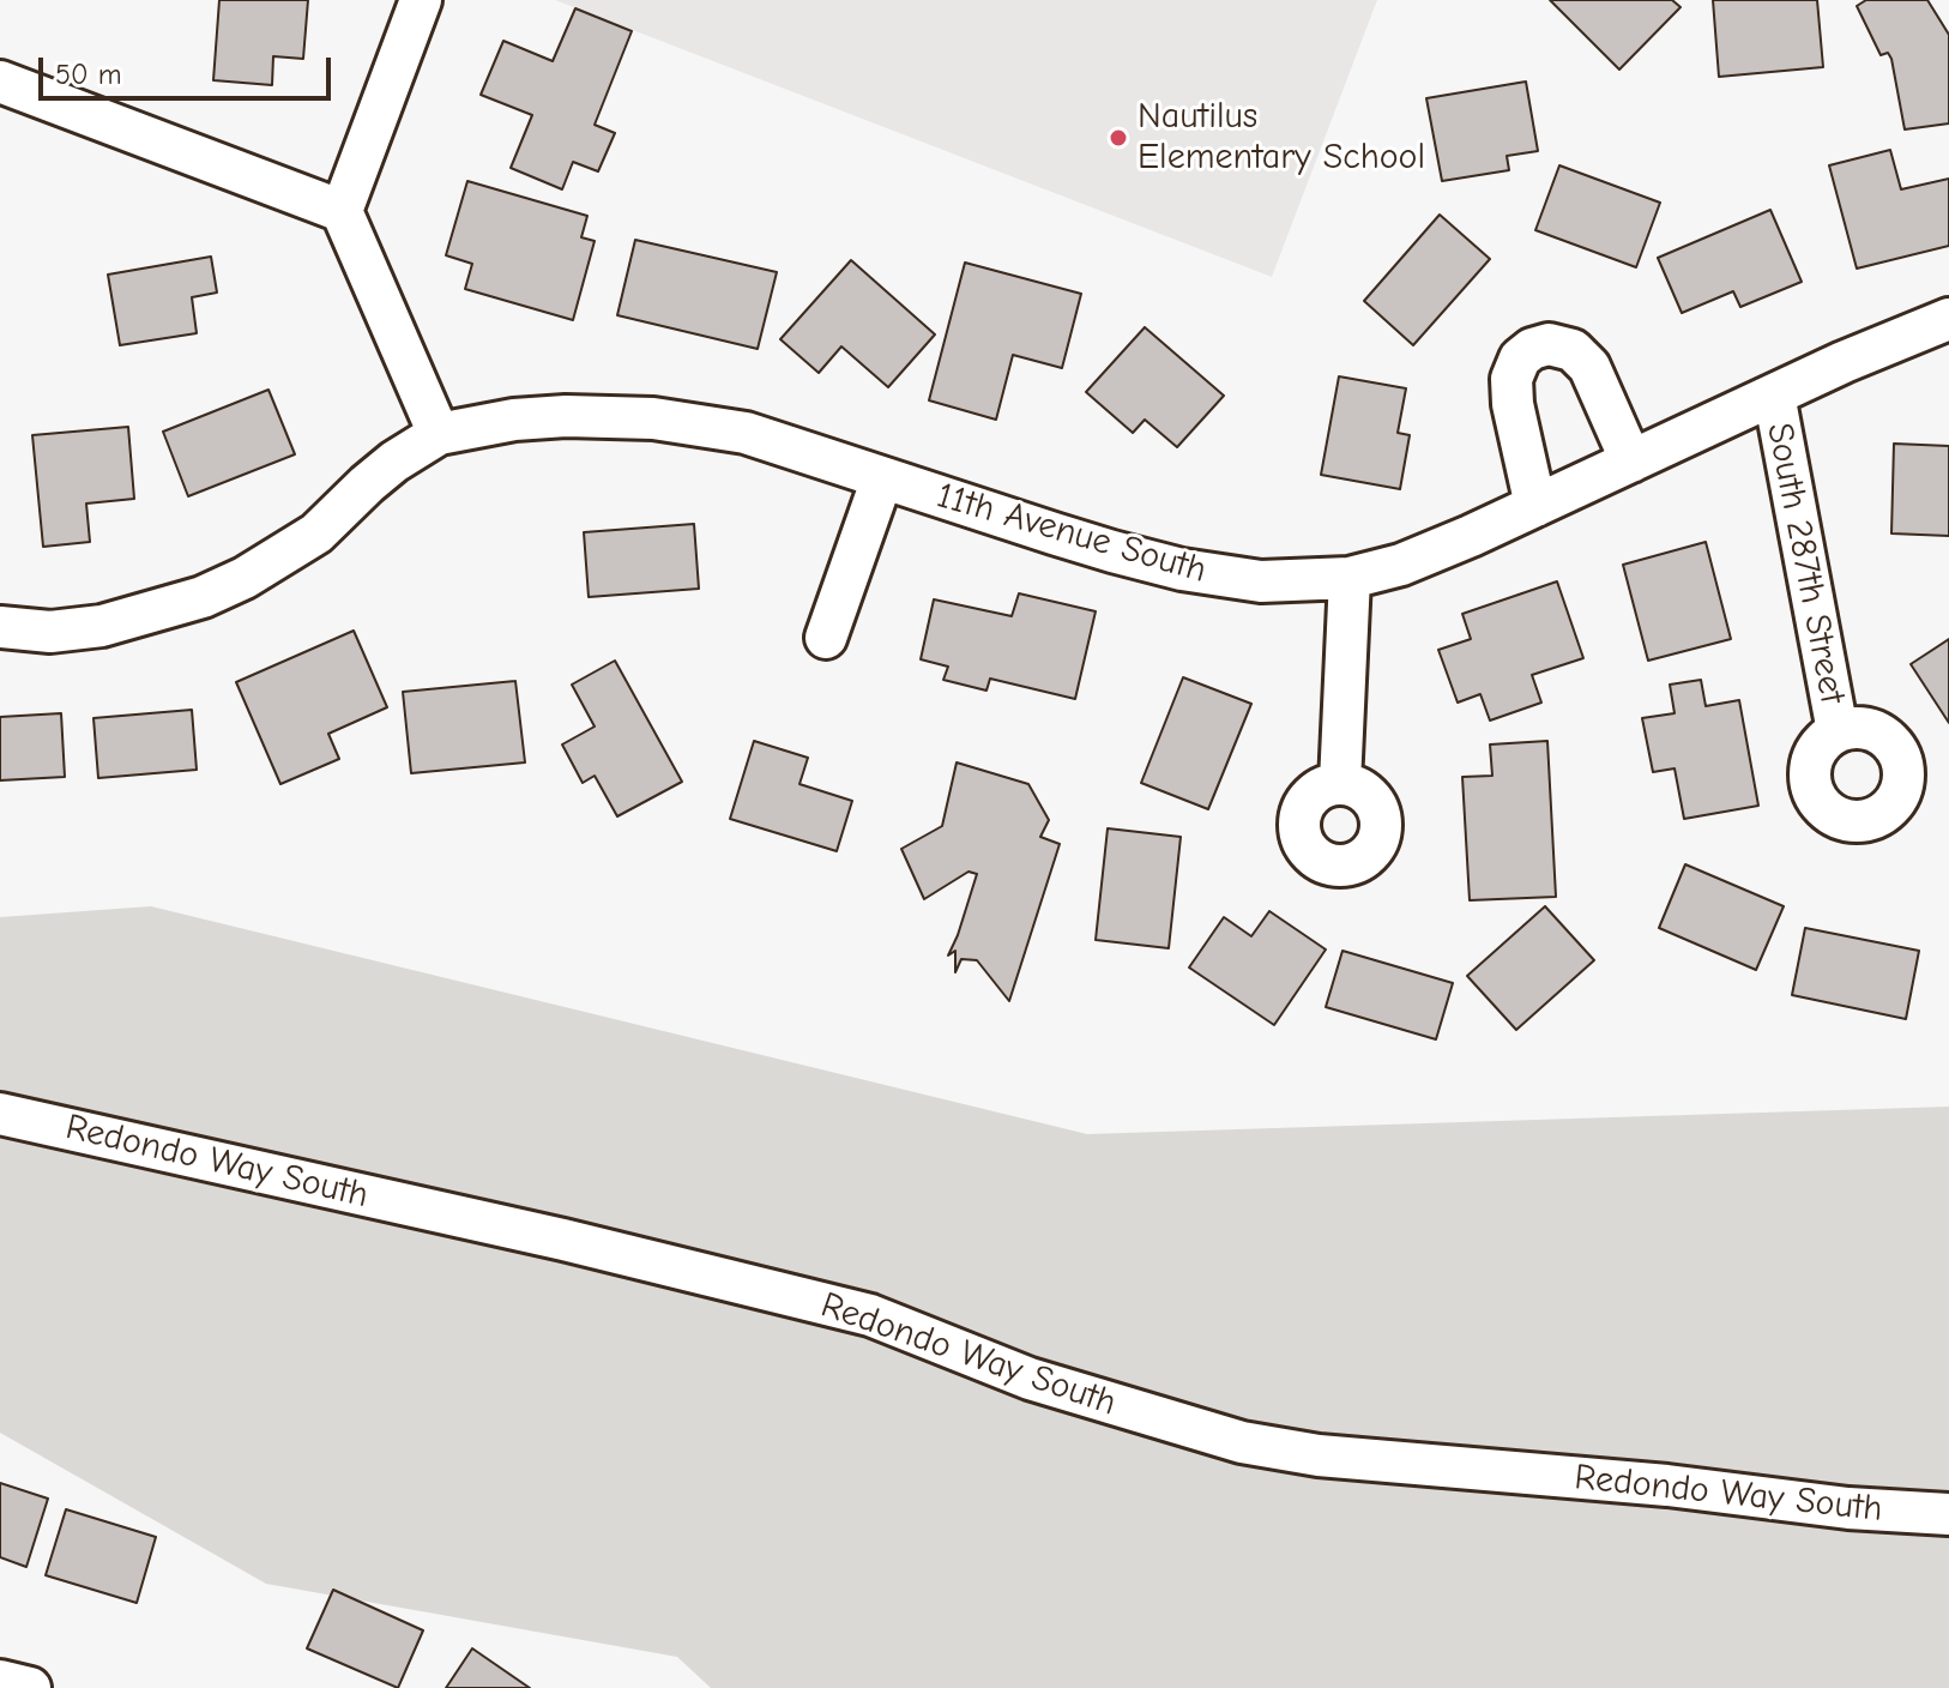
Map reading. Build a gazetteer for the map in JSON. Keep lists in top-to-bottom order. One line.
{"streets":{"street":["11th Avenue South","South 287th Street","Redondo Way South"]},"crossings":[["11th Avenue South","South 287th Street"]],"places":["Nautilus Elementary School"],"scale_bar":"50 m"}
